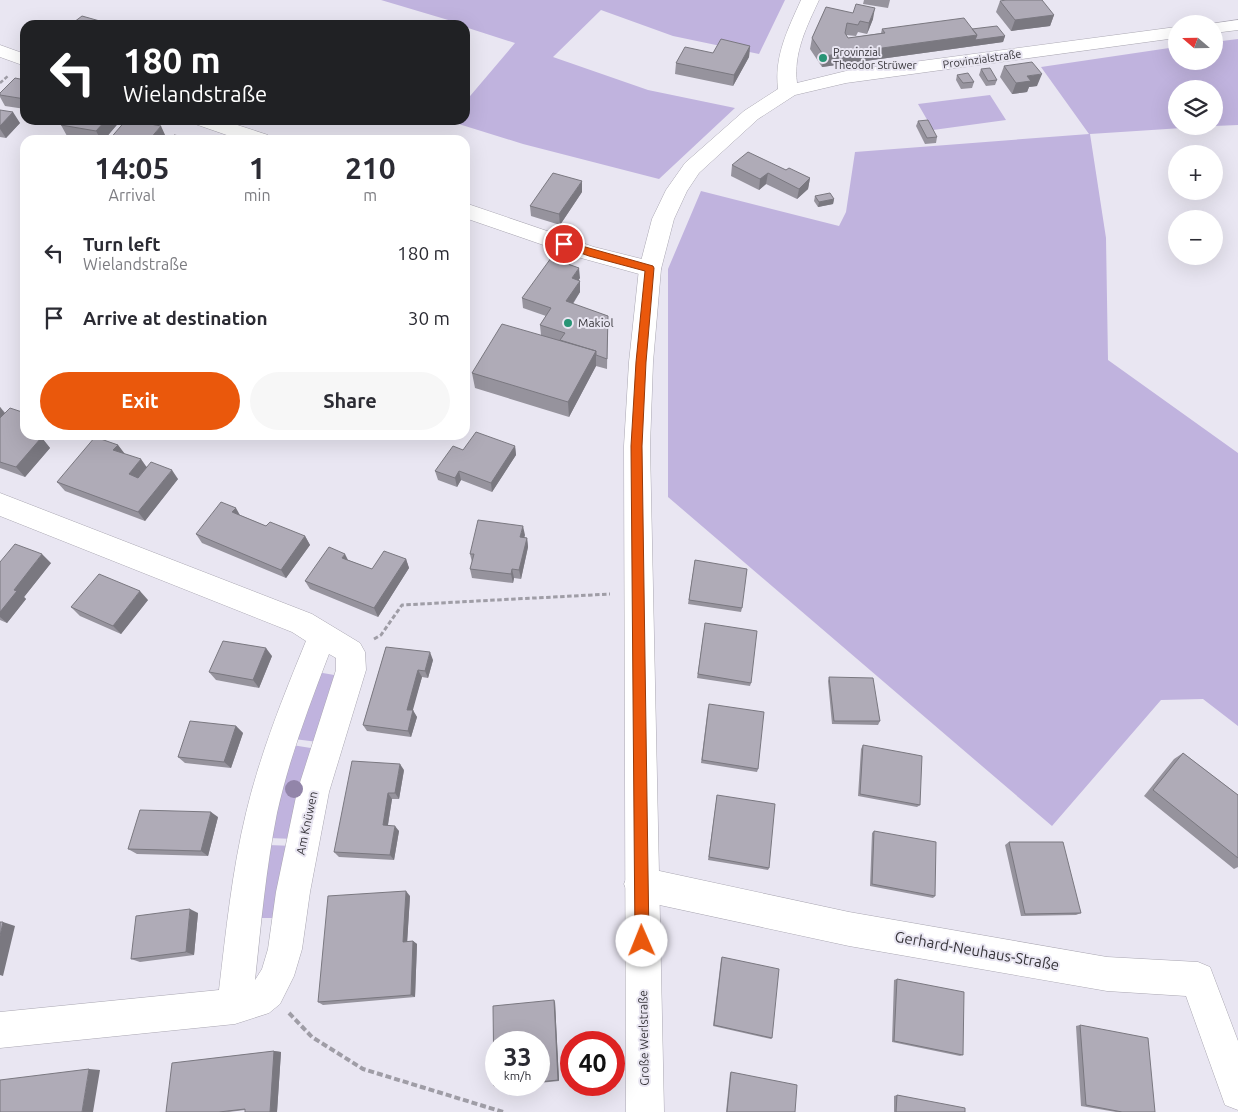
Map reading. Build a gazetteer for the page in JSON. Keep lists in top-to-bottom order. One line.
{"streets":{"street":["Provinzialstraße","Am Knüwen","Gerhard-Neuhaus-Straße","Große Werlstraße"]},"crossings":[["Provinzialstraße","Große Werlstraße"],["Gerhard-Neuhaus-Straße","Große Werlstraße"]],"places":["Provinzial Theodor Strüwer","Makiol"],"north":"left","page":{"map_buttons":["+","−"],"turn":["180 m","Wielandstraße"],"eta":["14:05","Arrival","1","min","210","m"],"list":[{"name":"Turn left","note":"Wielandstraße","value":"180 m"},{"name":"Arrive at destination","value":"30 m"}],"buttons":["Exit","Share"],"speed":"33 km/h","limit":"40"}}
